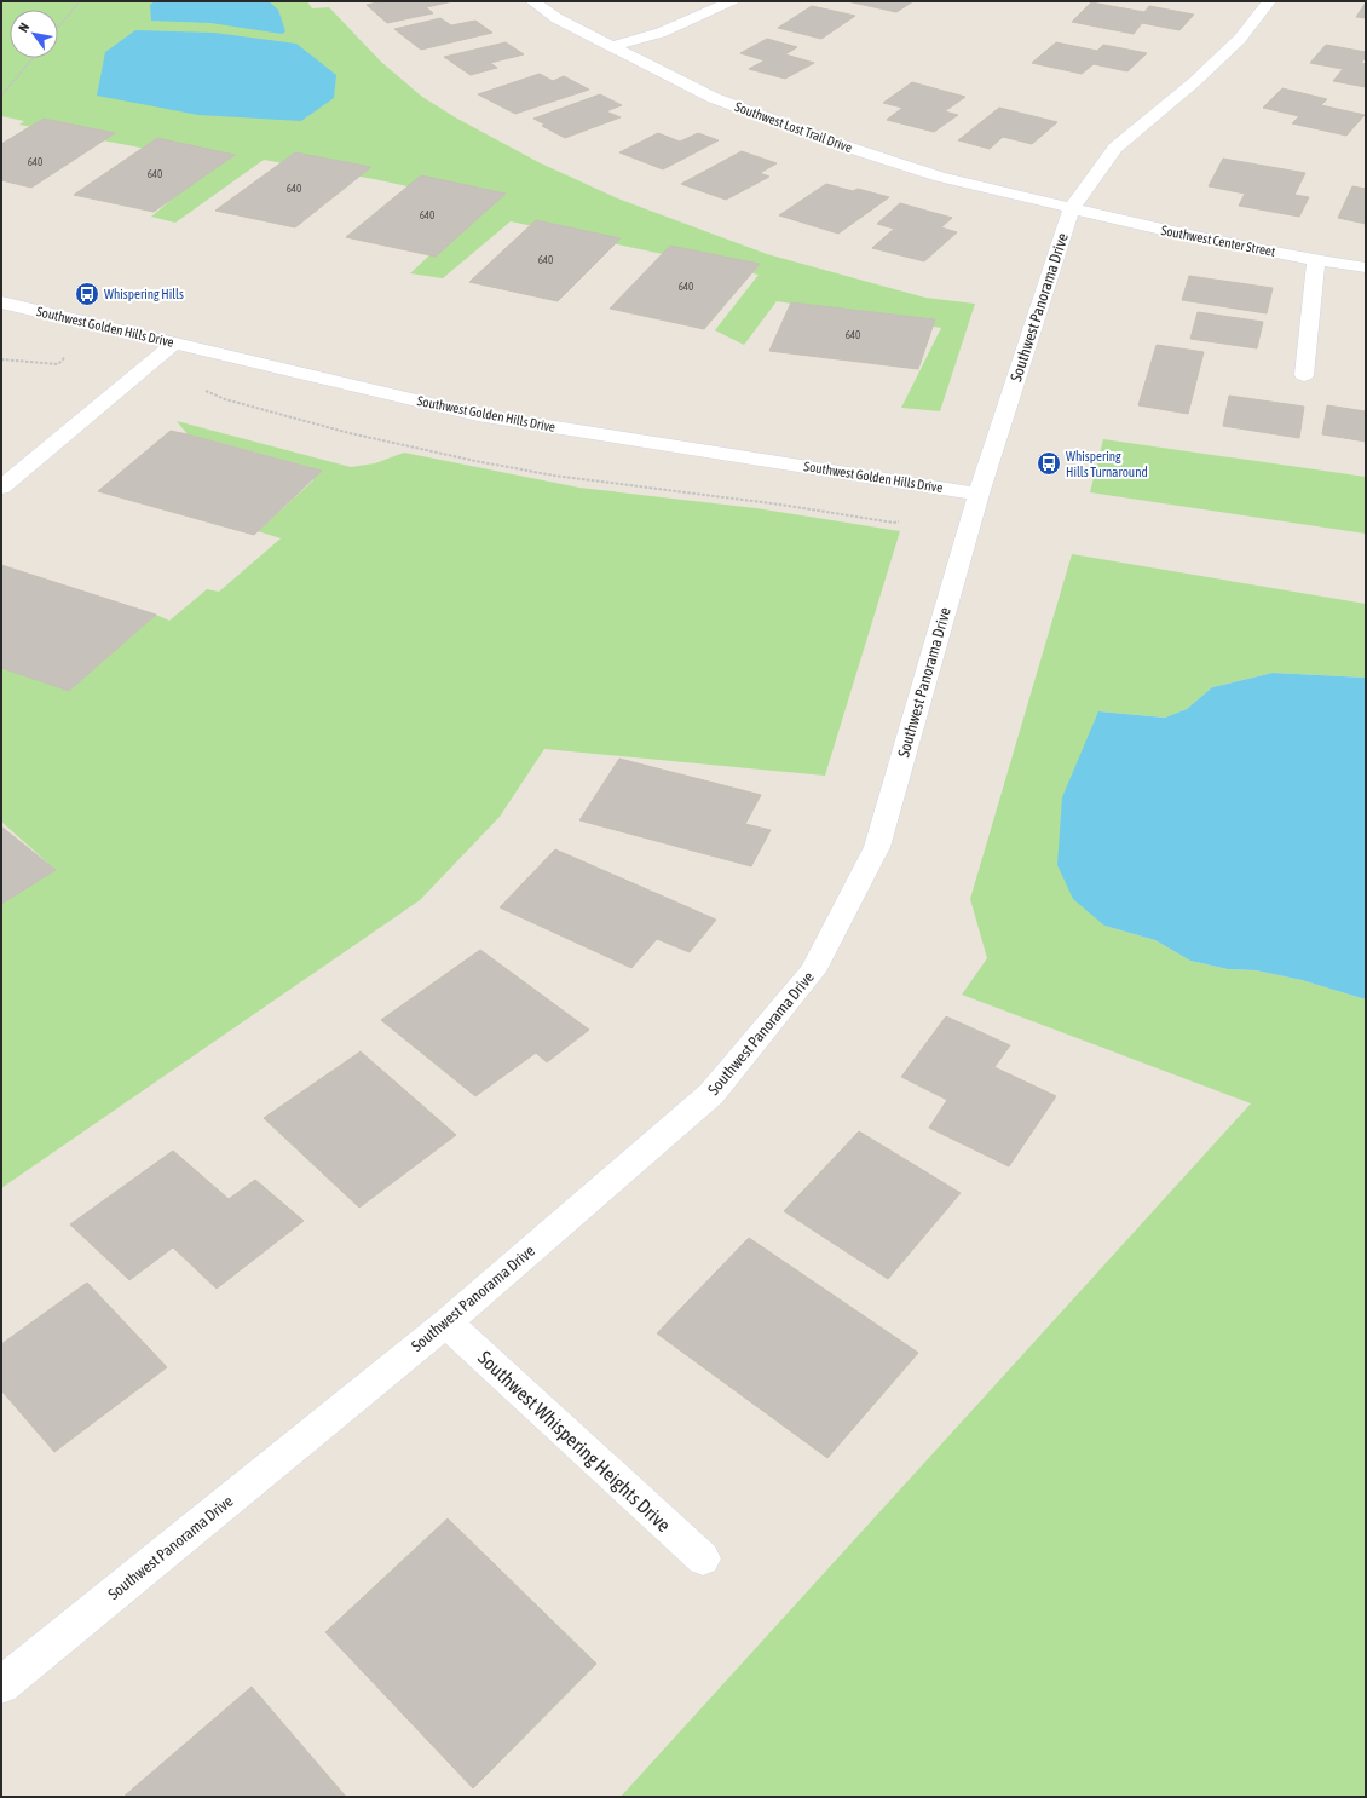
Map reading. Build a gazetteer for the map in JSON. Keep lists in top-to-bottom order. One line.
{"streets":{"street":["Southwest Lost Trail Drive","Southwest Center Street","Southwest Panorama Drive","Southwest Golden Hills Drive","Southwest Whispering Heights Drive"]},"crossings":[["Southwest Lost Trail Drive","Southwest Center Street"],["Southwest Lost Trail Drive","Southwest Panorama Drive"],["Southwest Center Street","Southwest Panorama Drive"],["Southwest Panorama Drive","Southwest Golden Hills Drive"],["Southwest Panorama Drive","Southwest Whispering Heights Drive"]],"places":{"bus stop":["Whispering Hills","Whispering Hills Turnaround"]},"house_numbers":["640","640","640","640","640","640","640"],"north":"top left"}
